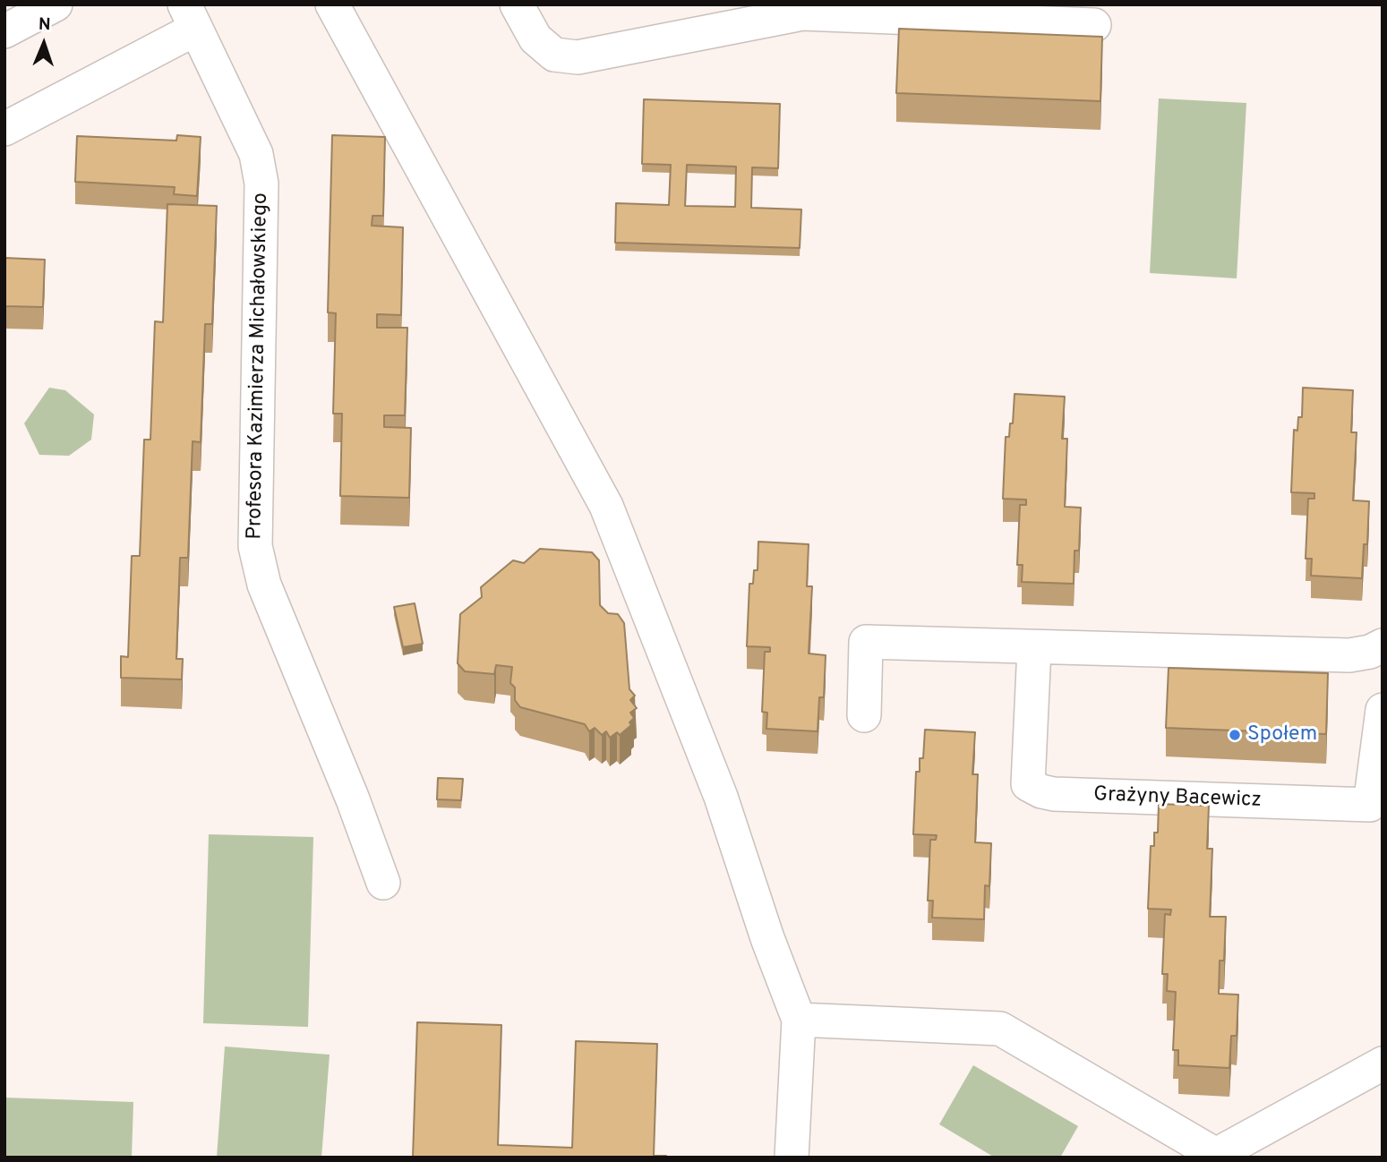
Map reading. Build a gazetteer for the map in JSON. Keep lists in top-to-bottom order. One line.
{"streets":{"street":["Profesora Kazimierza Michałowskiego","Grażyny Bacewicz"]},"places":["Społem"],"north":"top"}
